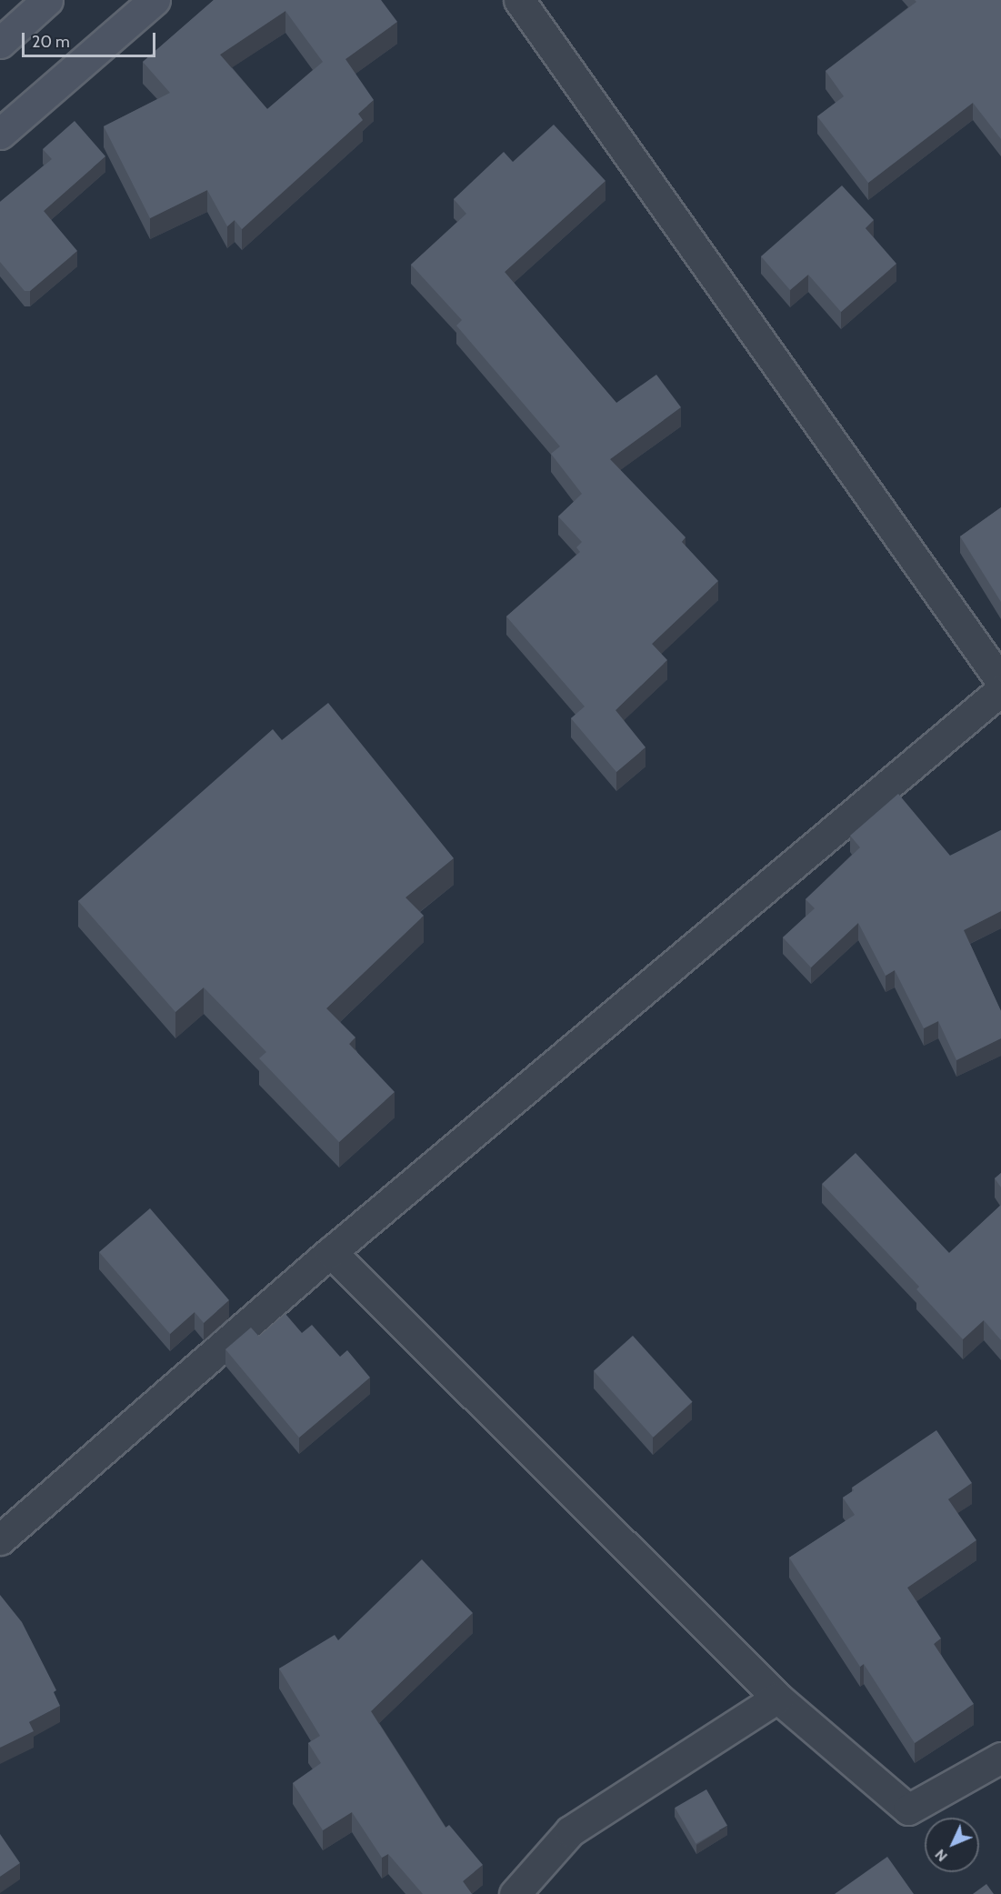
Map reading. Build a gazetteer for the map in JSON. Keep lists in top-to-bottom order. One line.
{"scale_bar":"20 m","north":"bottom left"}
